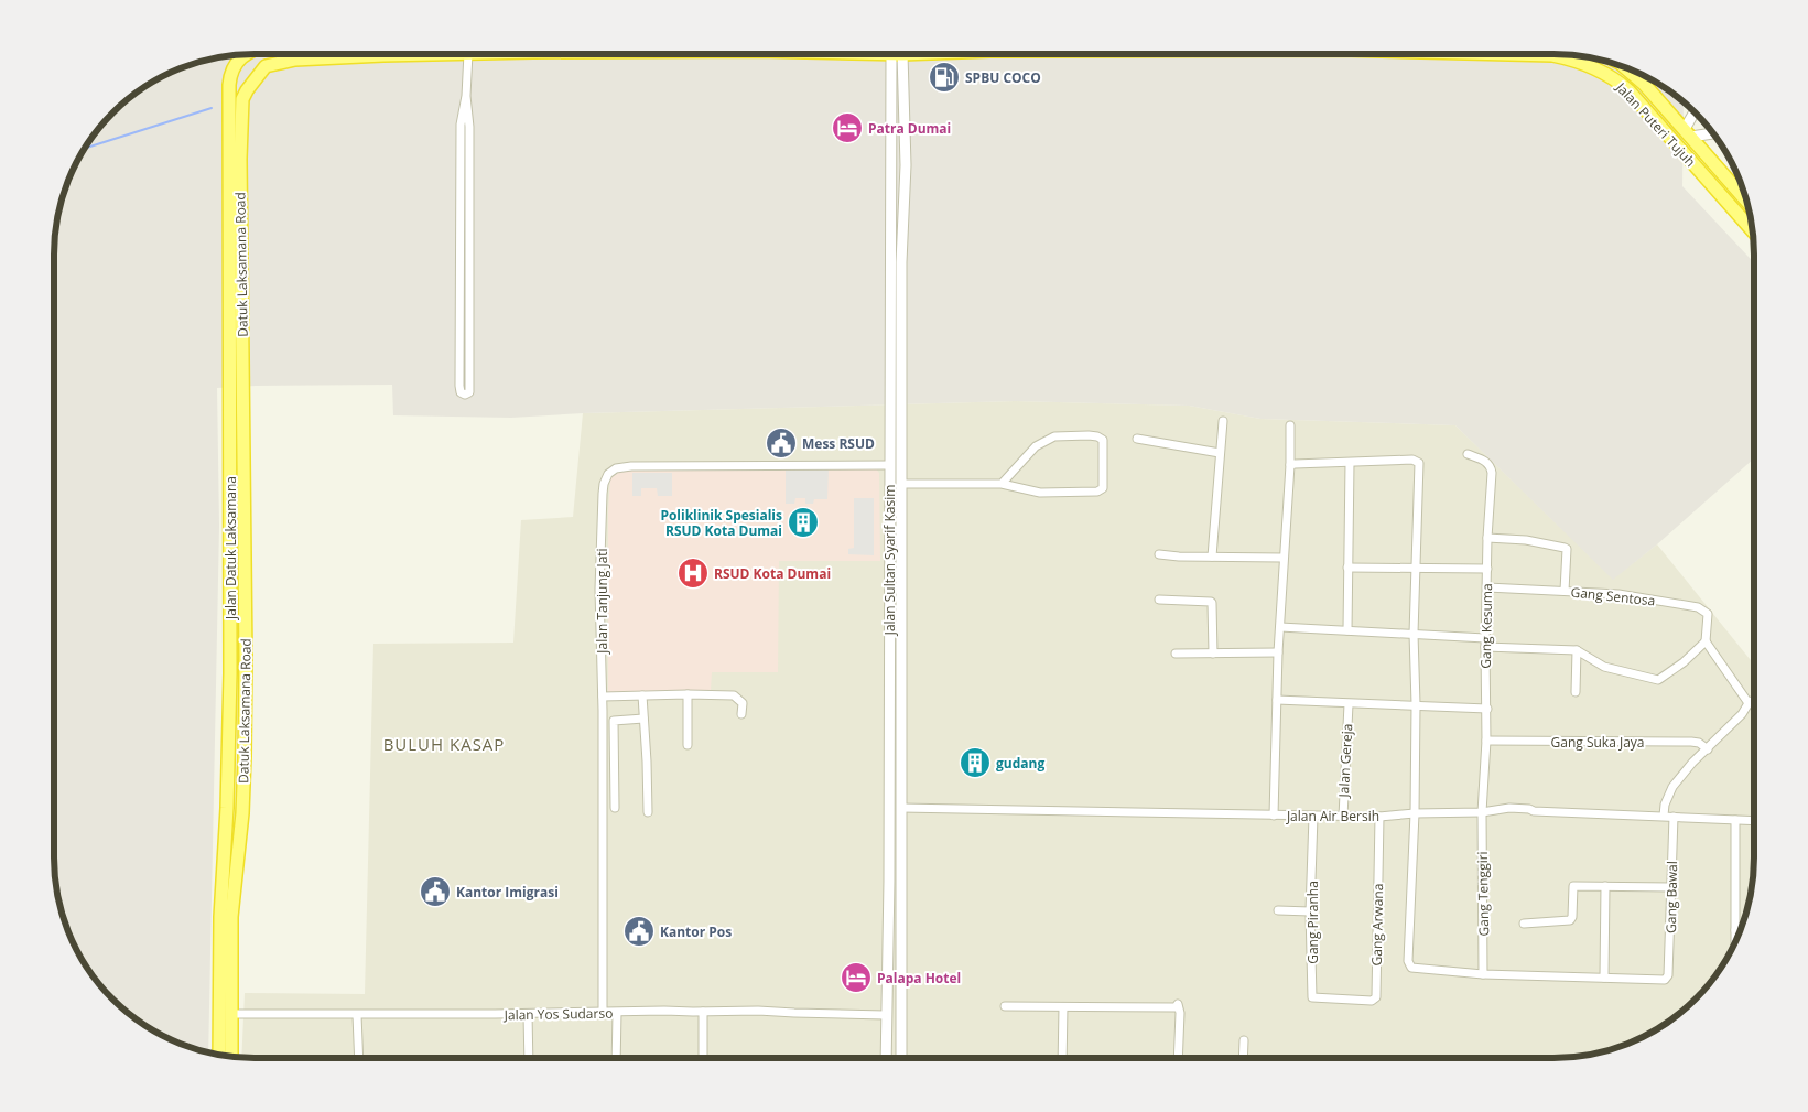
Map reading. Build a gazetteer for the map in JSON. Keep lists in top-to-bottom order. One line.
{"streets":{"highway":["Jalan Puteri Tujuh","Datuk Laksamana Road","Jalan Datuk Laksamana"],"street":["Jalan Sultan Syarif Kasim","Gang Sentosa","Jalan Tanjung Jati","Gang Kesuma","Gang Suka Jaya","Jalan Gereja","Jalan Air Bersih","Gang Tenggiri","Gang Bawal","Gang Piranha","Gang Arwana","Jalan Yos Sudarso"]},"crossings":[["Jalan Puteri Tujuh","Datuk Laksamana Road"],["Datuk Laksamana Road","Jalan Datuk Laksamana"],["Datuk Laksamana Road","Jalan Yos Sudarso"],["Jalan Sultan Syarif Kasim","Jalan Tanjung Jati"],["Jalan Sultan Syarif Kasim","Jalan Air Bersih"],["Jalan Sultan Syarif Kasim","Jalan Yos Sudarso"],["Gang Sentosa","Gang Kesuma"],["Jalan Tanjung Jati","Jalan Yos Sudarso"],["Gang Kesuma","Gang Suka Jaya"],["Gang Kesuma","Jalan Air Bersih"],["Gang Kesuma","Gang Tenggiri"],["Jalan Gereja","Jalan Air Bersih"],["Jalan Air Bersih","Gang Tenggiri"],["Jalan Air Bersih","Gang Bawal"],["Jalan Air Bersih","Gang Piranha"],["Jalan Air Bersih","Gang Arwana"],["Gang Piranha","Gang Arwana"]],"districts":["BULUH KASAP"],"places":{"fuel station":["SPBU COCO"],"hotel":["Patra Dumai","Palapa Hotel"],"public building":["Mess RSUD","Kantor Imigrasi","Kantor Pos"],"building":["Poliklinik Spesialis RSUD Kota Dumai","gudang"],"hospital":["RSUD Kota Dumai"]}}
